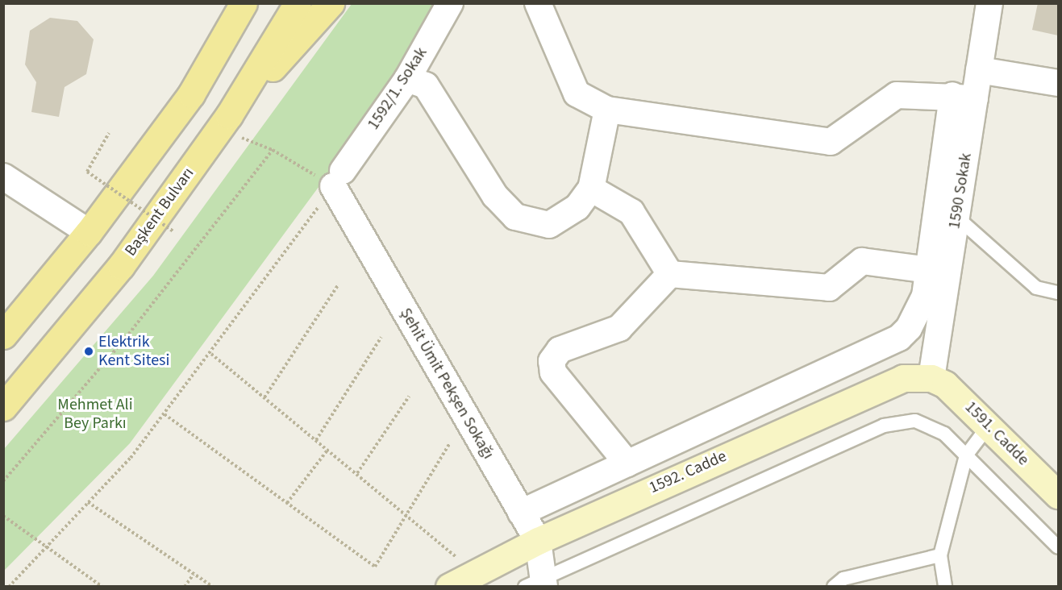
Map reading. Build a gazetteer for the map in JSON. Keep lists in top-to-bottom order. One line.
{"streets":{"main road":["Başkent Bulvarı"],"street":["1592/1. Sokak","1590 Sokak","Şehit Ümit Pekşen Sokağı","1591. Cadde","1592. Cadde"]},"crossings":[["1592/1. Sokak","Şehit Ümit Pekşen Sokağı"],["1590 Sokak","1591. Cadde"],["1590 Sokak","1592. Cadde"],["Şehit Ümit Pekşen Sokağı","1592. Cadde"],["1591. Cadde","1592. Cadde"]],"parks":["Mehmet Ali Bey Parkı"],"places":["Elektrik Kent Sitesi"]}
